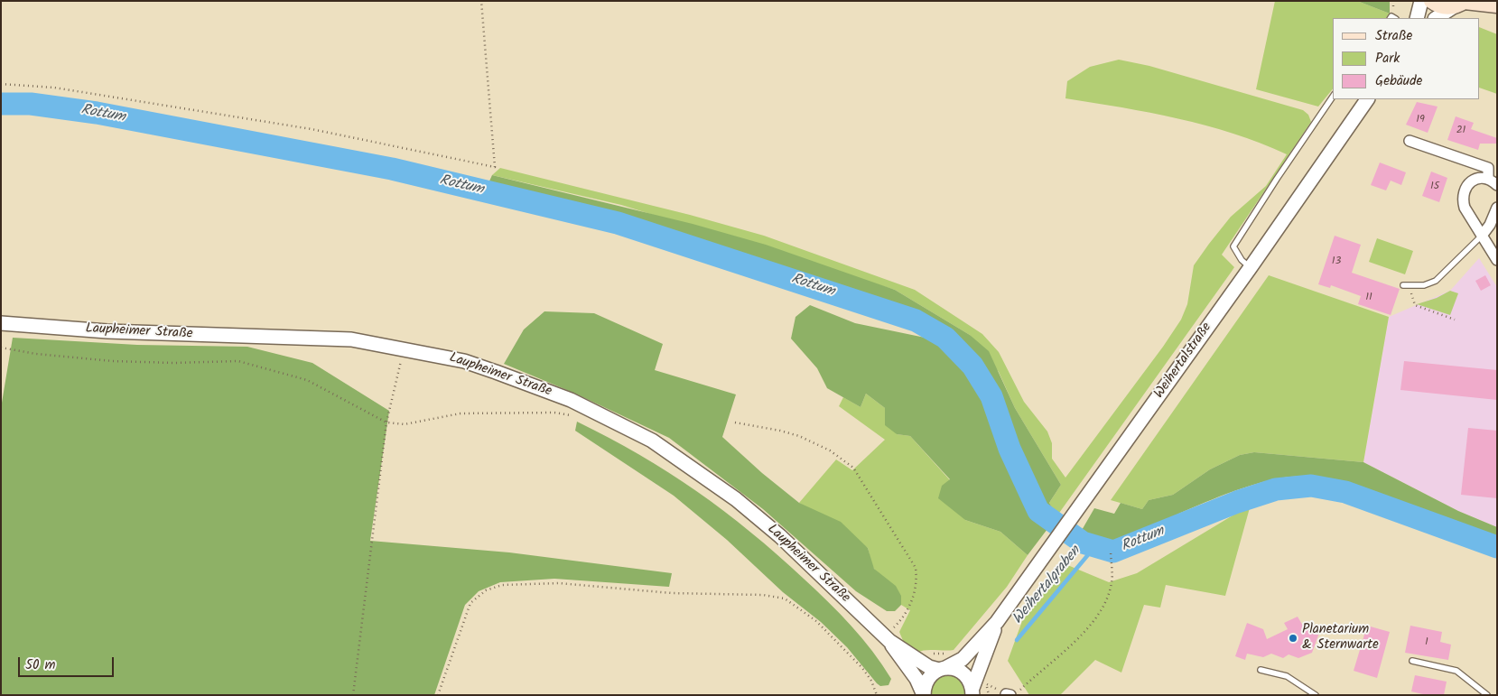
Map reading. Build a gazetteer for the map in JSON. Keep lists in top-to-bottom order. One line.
{"streets":{"street":["Laupheimer Straße","Weihertalstraße"]},"crossings":[["Laupheimer Straße","Weihertalstraße"]],"water":["Rottum","Weihertalgraben"],"places":["Planetarium & Sternwarte"],"house_numbers":["19","21","15","13","11","1"],"legend":["Straße","Park","Gebäude"],"scale_bar":"50 m"}
